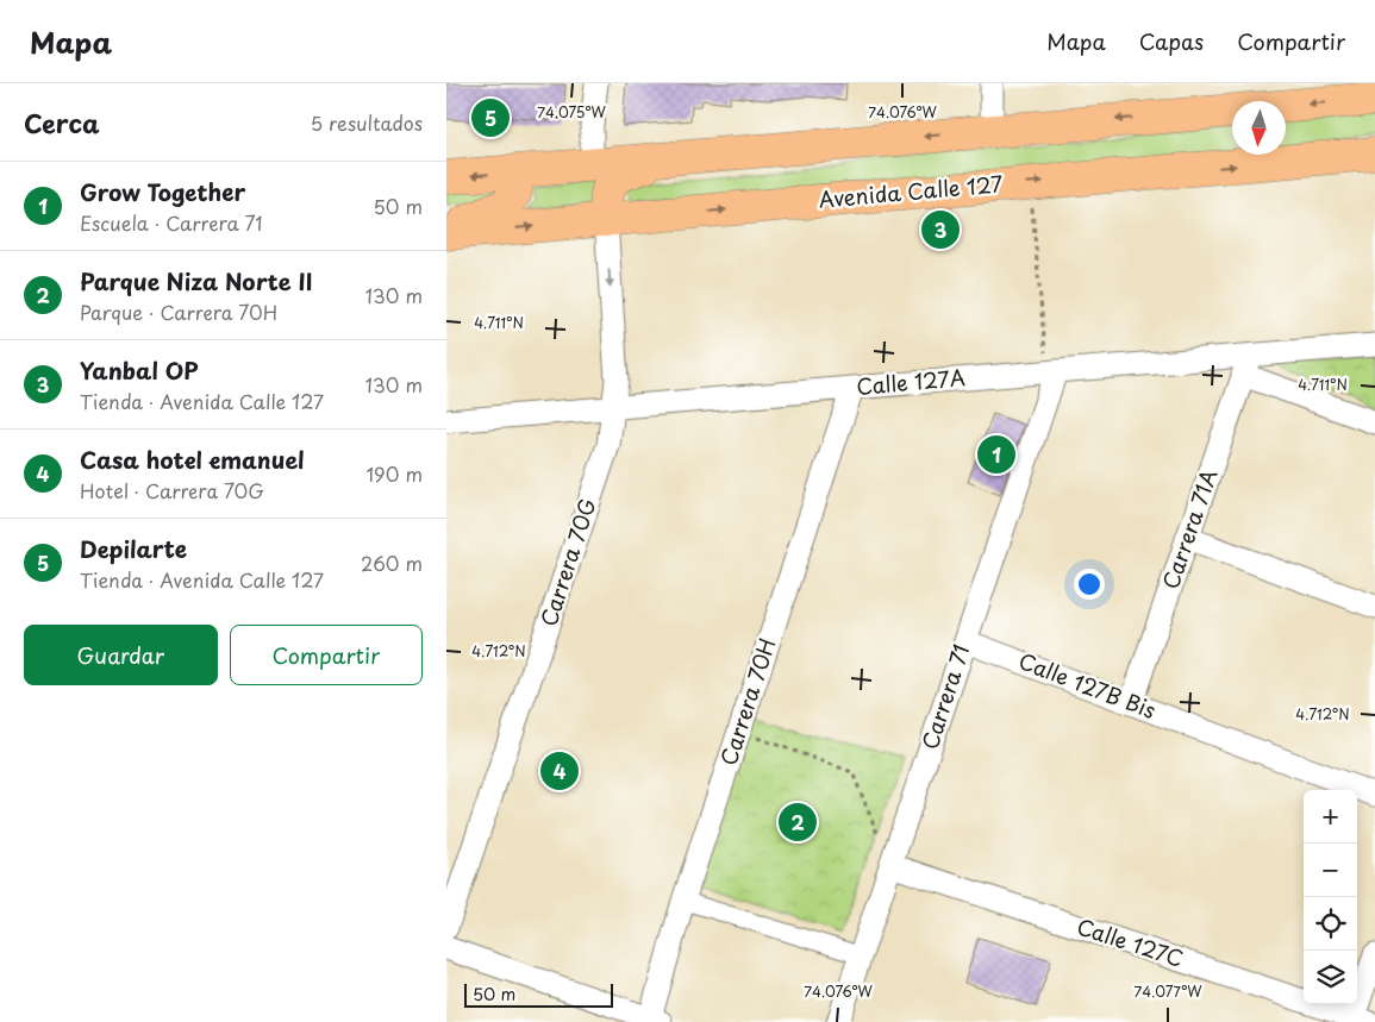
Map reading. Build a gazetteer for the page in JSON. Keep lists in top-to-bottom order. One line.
{"streets":{"main road":["Avenida Calle 127"],"street":["Calle 127A","Carrera 71A","Carrera 70G","Calle 127B Bis","Carrera 71","Carrera 70H","Calle 127C"]},"crossings":[["Avenida Calle 127","Carrera 70G"],["Calle 127A","Carrera 71A"],["Calle 127A","Carrera 70G"],["Calle 127A","Carrera 71"],["Calle 127A","Carrera 70H"],["Carrera 71A","Calle 127B Bis"],["Calle 127B Bis","Carrera 71"],["Carrera 71","Calle 127C"]],"scale_bar":"50 m","north":"bottom","page":{"header":"Mapa","nav":["Mapa","Capas","Compartir"],"heading":["Cerca","5 resultados"],"pins":["5","3","1","4","2"],"list":[{"mark":"1","name":"Grow Together","note":"Escuela · Carrera 71","value":"50 m"},{"mark":"2","name":"Parque Niza Norte II","note":"Parque · Carrera 70H","value":"130 m"},{"mark":"3","name":"Yanbal OP","note":"Tienda · Avenida Calle 127","value":"130 m"},{"mark":"4","name":"Casa hotel emanuel","note":"Hotel · Carrera 70G","value":"190 m"},{"mark":"5","name":"Depilarte","note":"Tienda · Avenida Calle 127","value":"260 m"}],"buttons":["Guardar","Compartir"],"map_buttons":["+","−"],"scale":"50 m"},"coordinates":["74.075°W","74.076°W","4.711°N","4.712°N","74.077°W"]}
